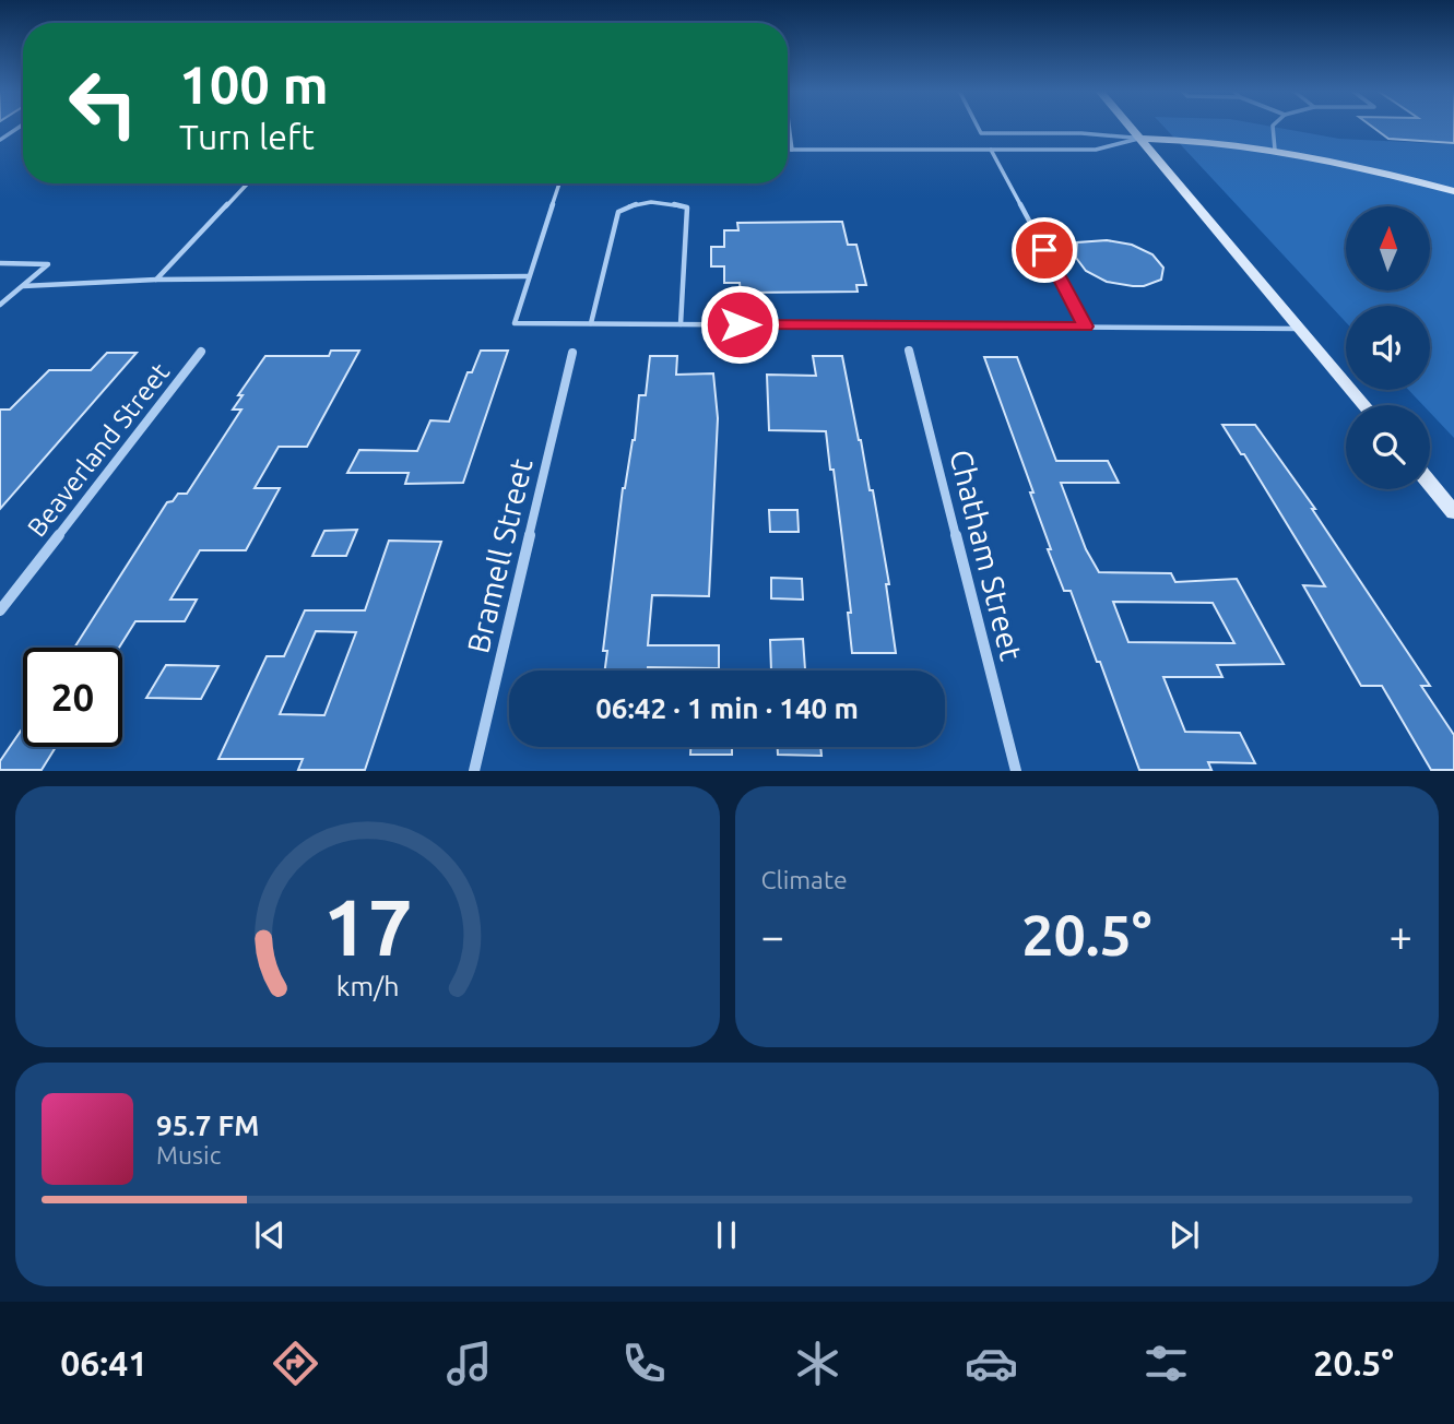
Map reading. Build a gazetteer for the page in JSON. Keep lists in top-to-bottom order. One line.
{"streets":{"street":["Beaverland Street","Chatham Street","Bramell Street"]},"north":"top","page":{"turn":["100 m","Turn left"],"limit":"20","trip":"06:42 · 1 min · 140 m","tile":"Climate","heat":["−","20.5°","+"],"song":["95.7 FM","Music"],"tabs":["06:41","20.5°"],"gauge":["17","km/h"]}}
